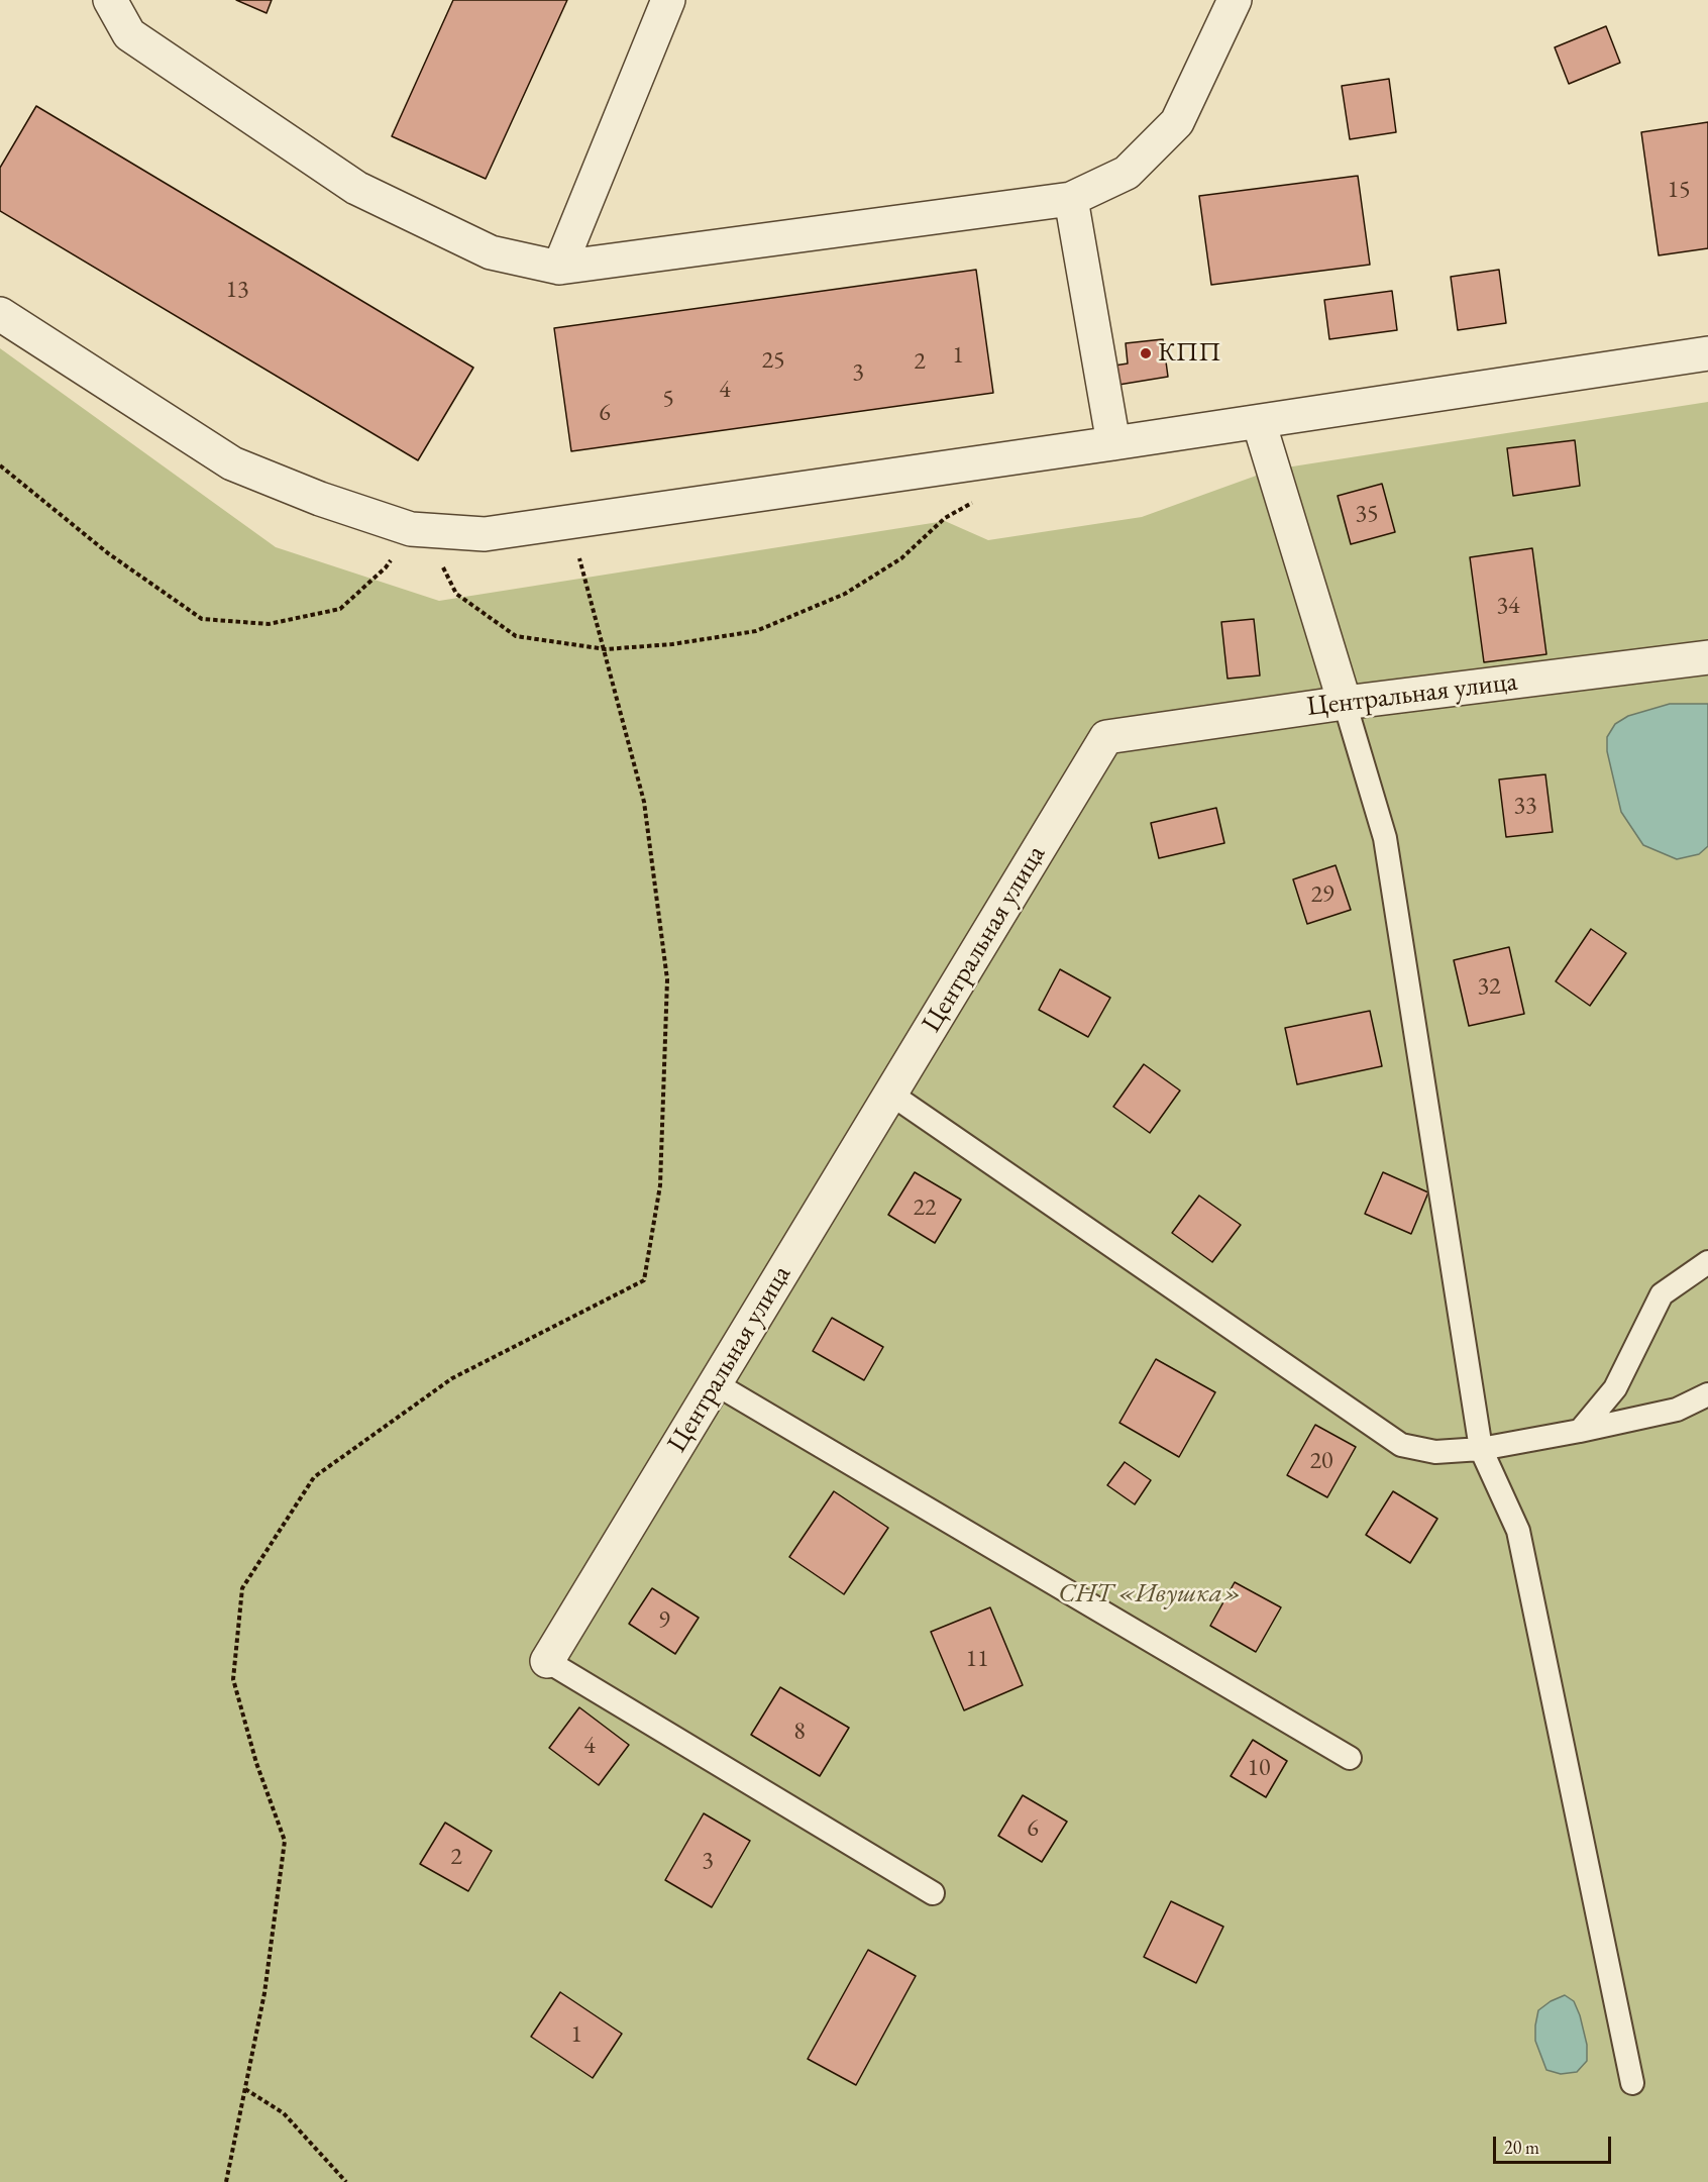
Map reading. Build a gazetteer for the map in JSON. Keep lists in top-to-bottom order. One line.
{"streets":{"street":["Центральная улица"]},"parks":["СНТ «Ивушка»"],"places":["КПП"],"house_numbers":["15","13","1","25","2","3","4","5","6","35","34","33","29","32","22","20","9","11","8","4","10","6","2","3","1"],"scale_bar":"20 m"}
